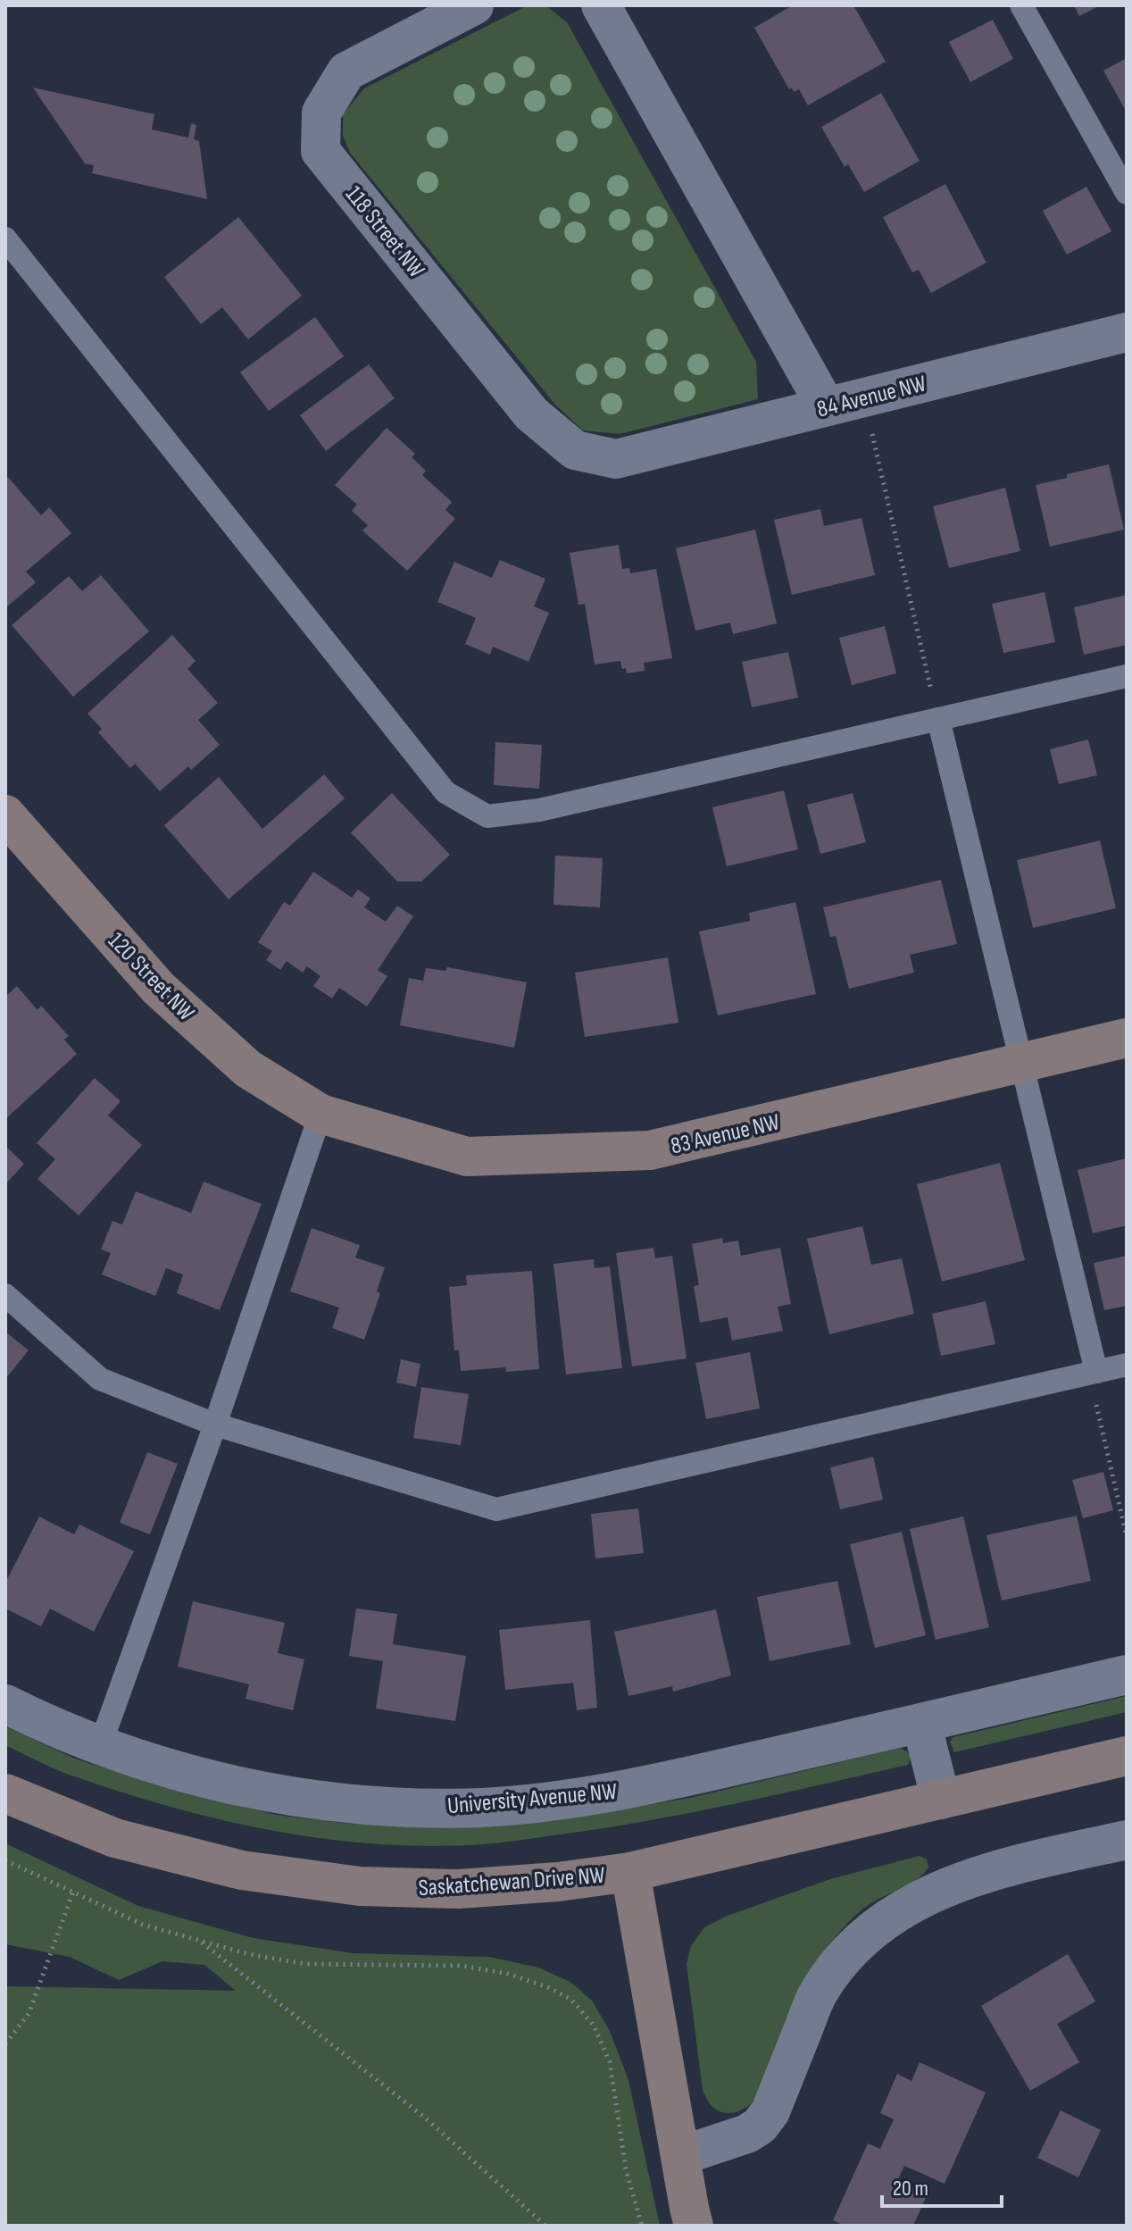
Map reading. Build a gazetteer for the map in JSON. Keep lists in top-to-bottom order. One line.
{"streets":{"street":["118 Street NW","84 Avenue NW","120 Street NW","83 Avenue NW","University Avenue NW","Saskatchewan Drive NW"]},"crossings":[["118 Street NW","84 Avenue NW"],["120 Street NW","83 Avenue NW"]],"scale_bar":"20 m"}
